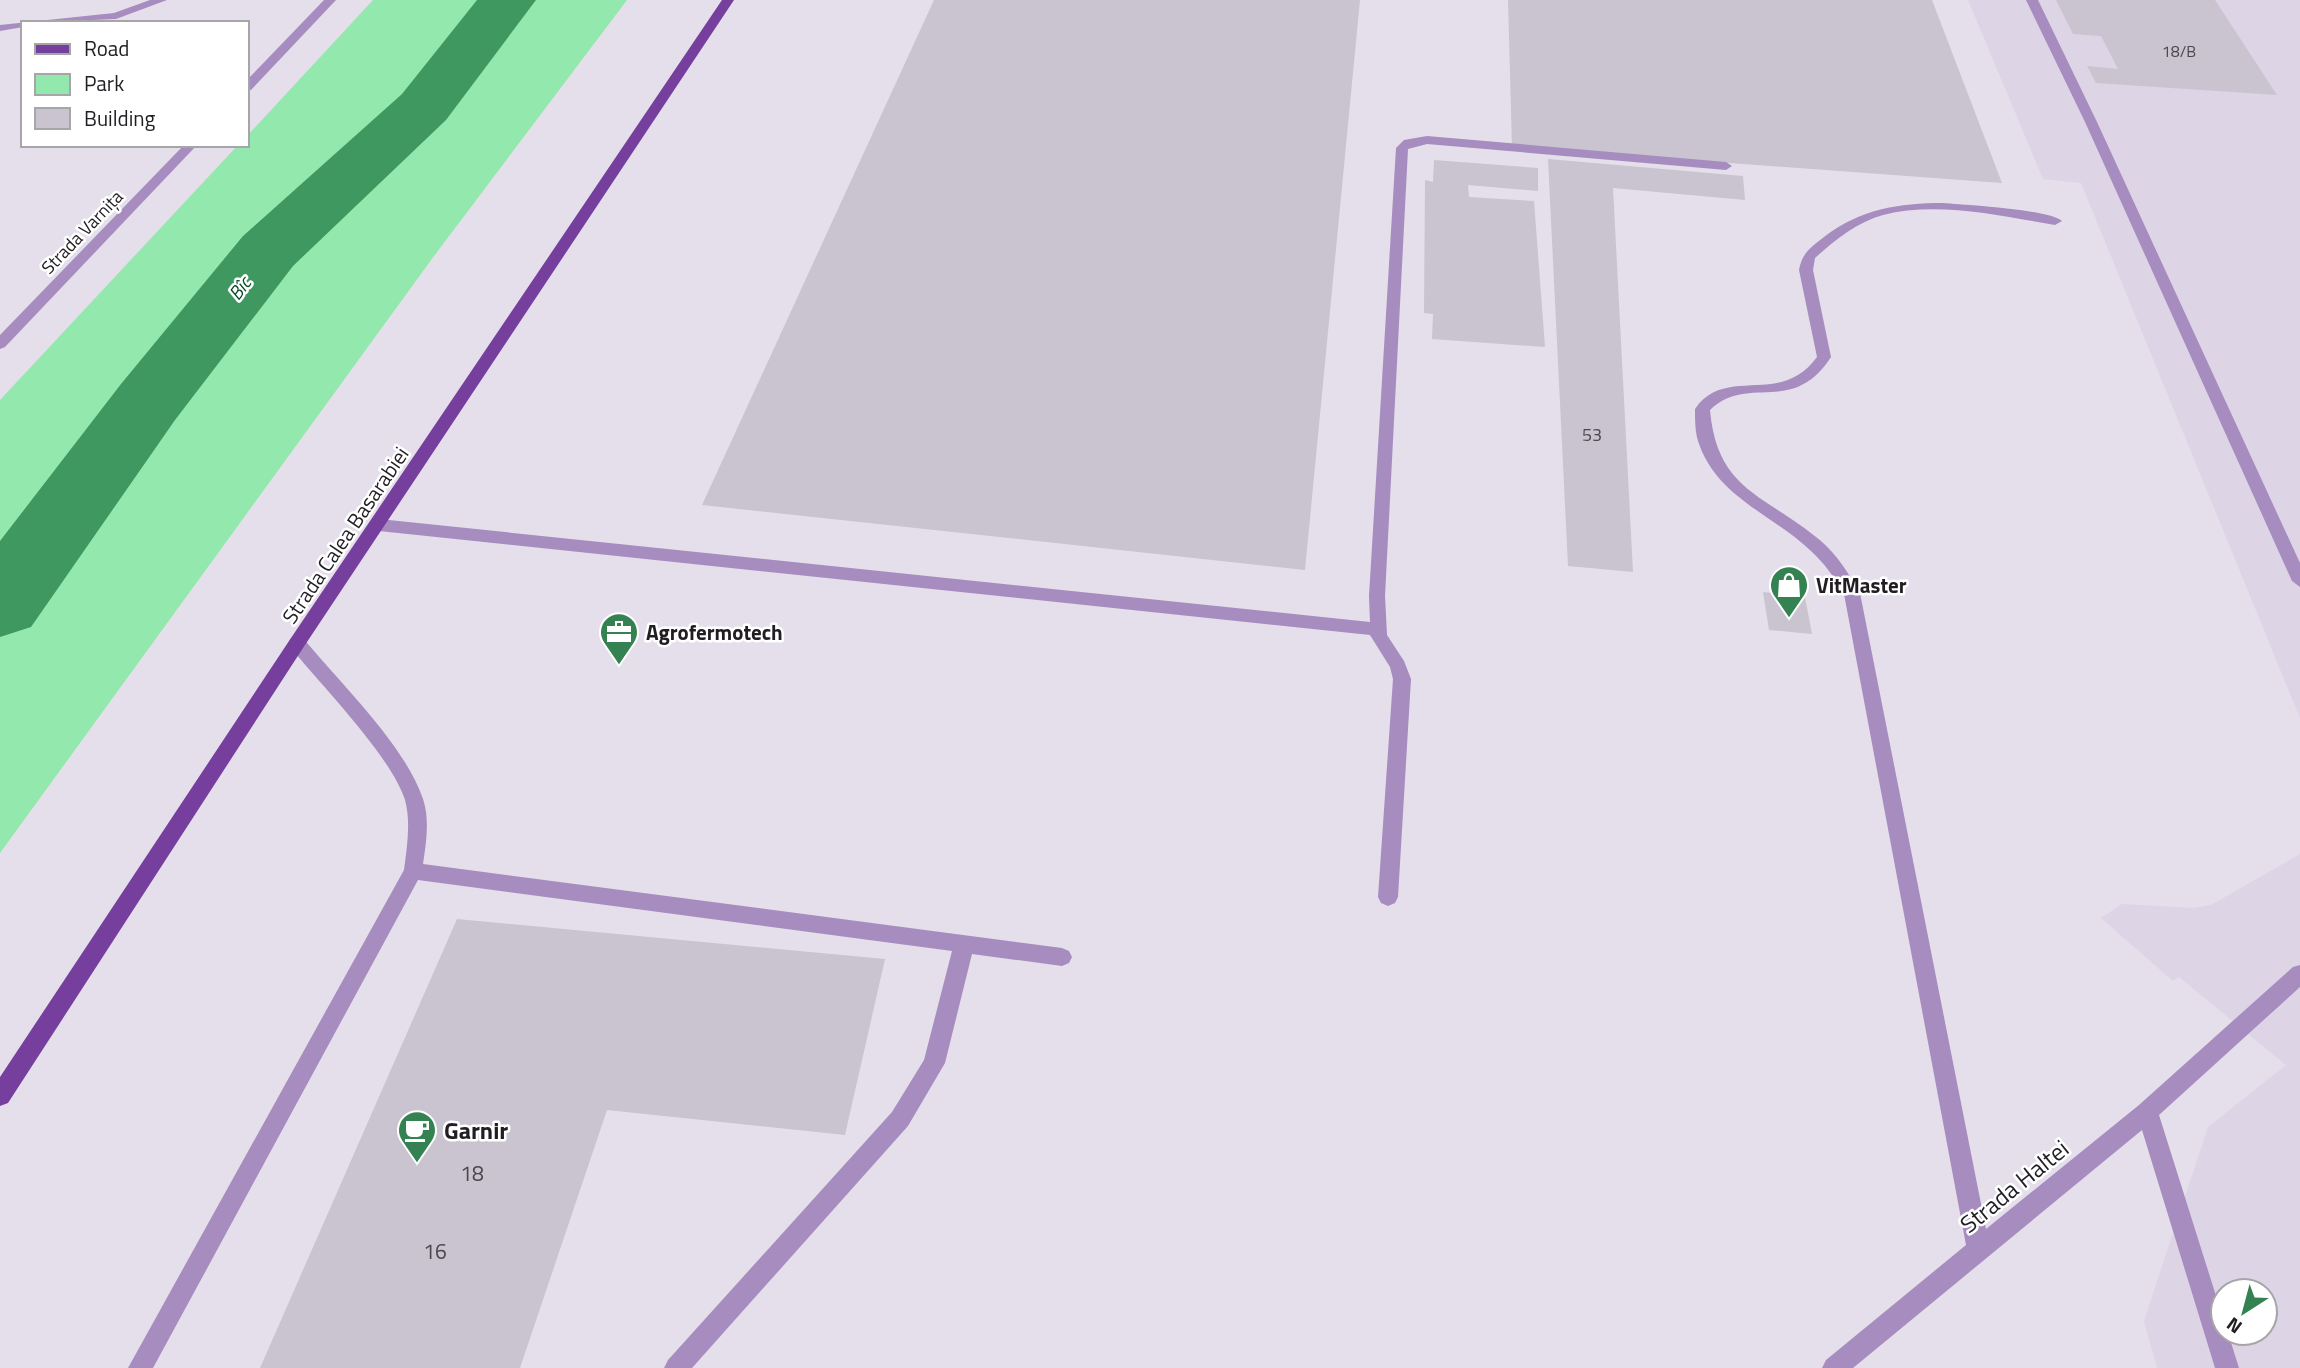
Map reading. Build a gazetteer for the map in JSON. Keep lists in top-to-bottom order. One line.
{"streets":{"main road":["Strada Calea Basarabiei"],"street":["Strada Varnița","Strada Haltei"]},"water":["Bîc"],"places":{"shop":["VitMaster"],"office":["Agrofermotech"],"cafe":["Garnir"]},"house_numbers":["18/B","53","18","16"],"legend":["Road","Park","Building"],"north":"bottom left"}
